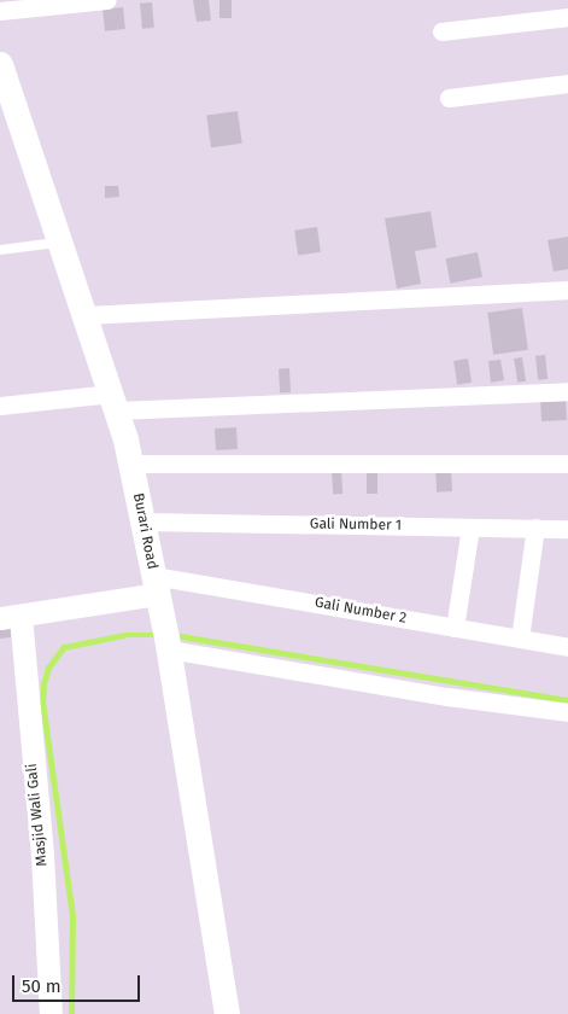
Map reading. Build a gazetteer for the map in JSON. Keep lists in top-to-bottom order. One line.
{"streets":{"main road":["Burari Road"],"street":["Gali Number 1","Gali Number 2","Masjid Wali Gali"]},"crossings":[["Gali Number 1","Burari Road"],["Burari Road","Gali Number 2"]],"scale_bar":"50 m"}
